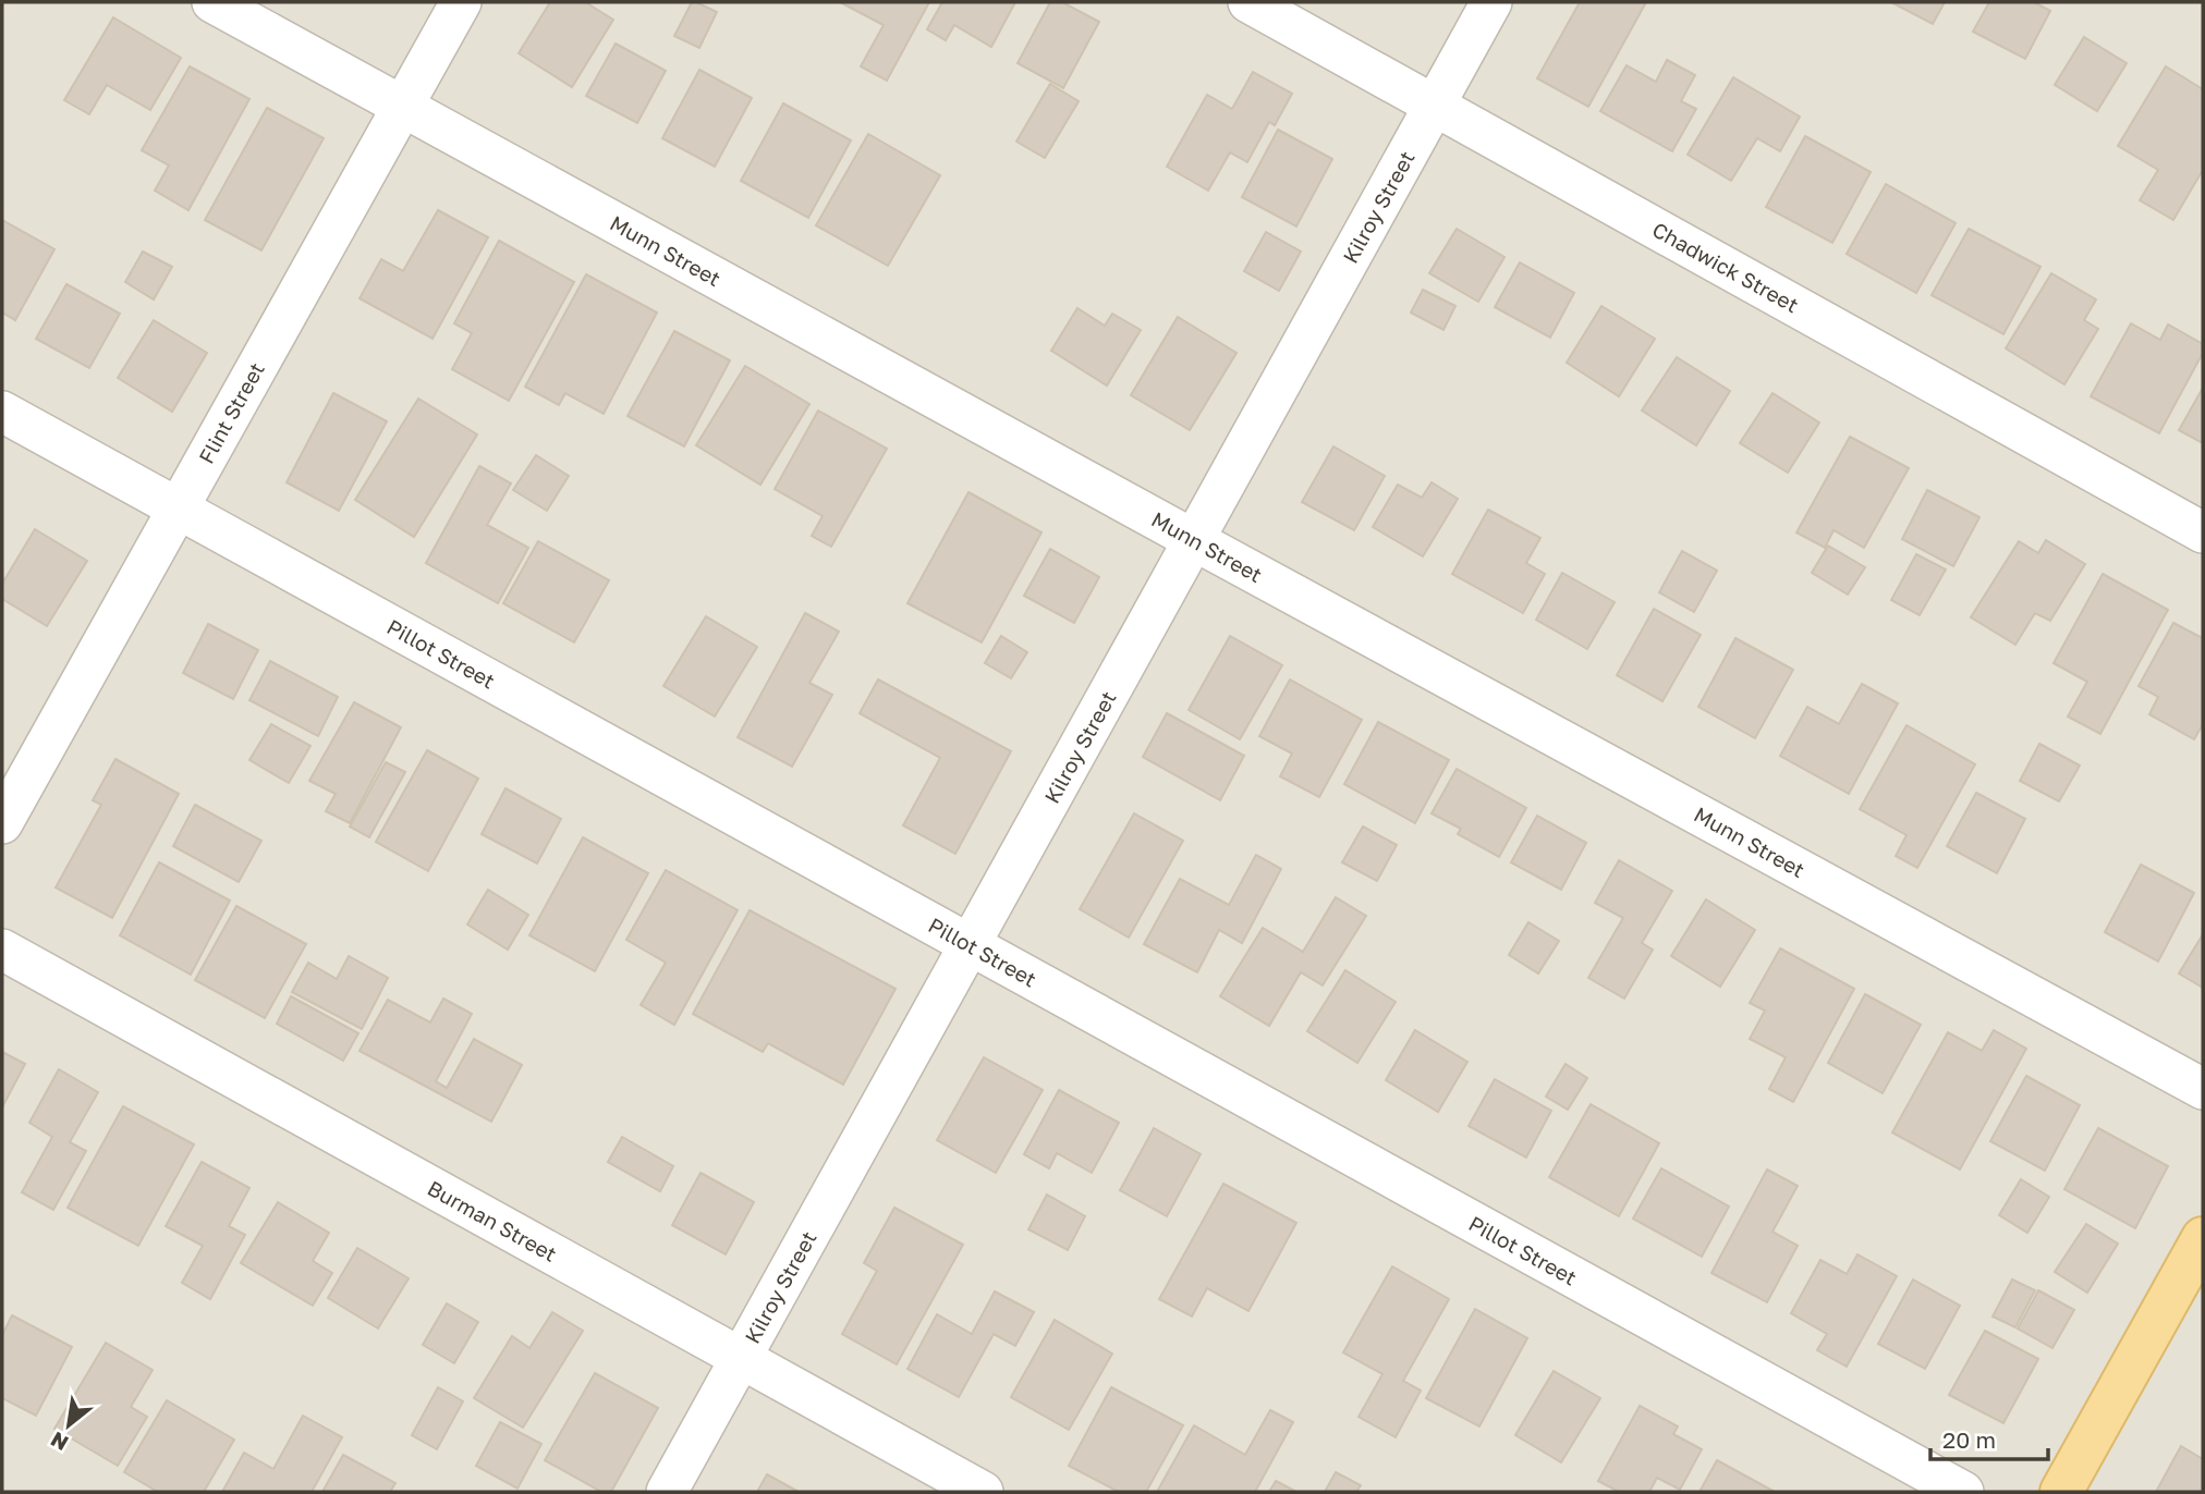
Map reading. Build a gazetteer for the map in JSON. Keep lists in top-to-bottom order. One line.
{"streets":{"street":["Kilroy Street","Munn Street","Chadwick Street","Flint Street","Pillot Street","Burman Street"]},"crossings":[["Kilroy Street","Munn Street"],["Kilroy Street","Chadwick Street"],["Kilroy Street","Pillot Street"],["Kilroy Street","Burman Street"],["Munn Street","Flint Street"],["Flint Street","Pillot Street"]],"scale_bar":"20 m","north":"bottom left"}
